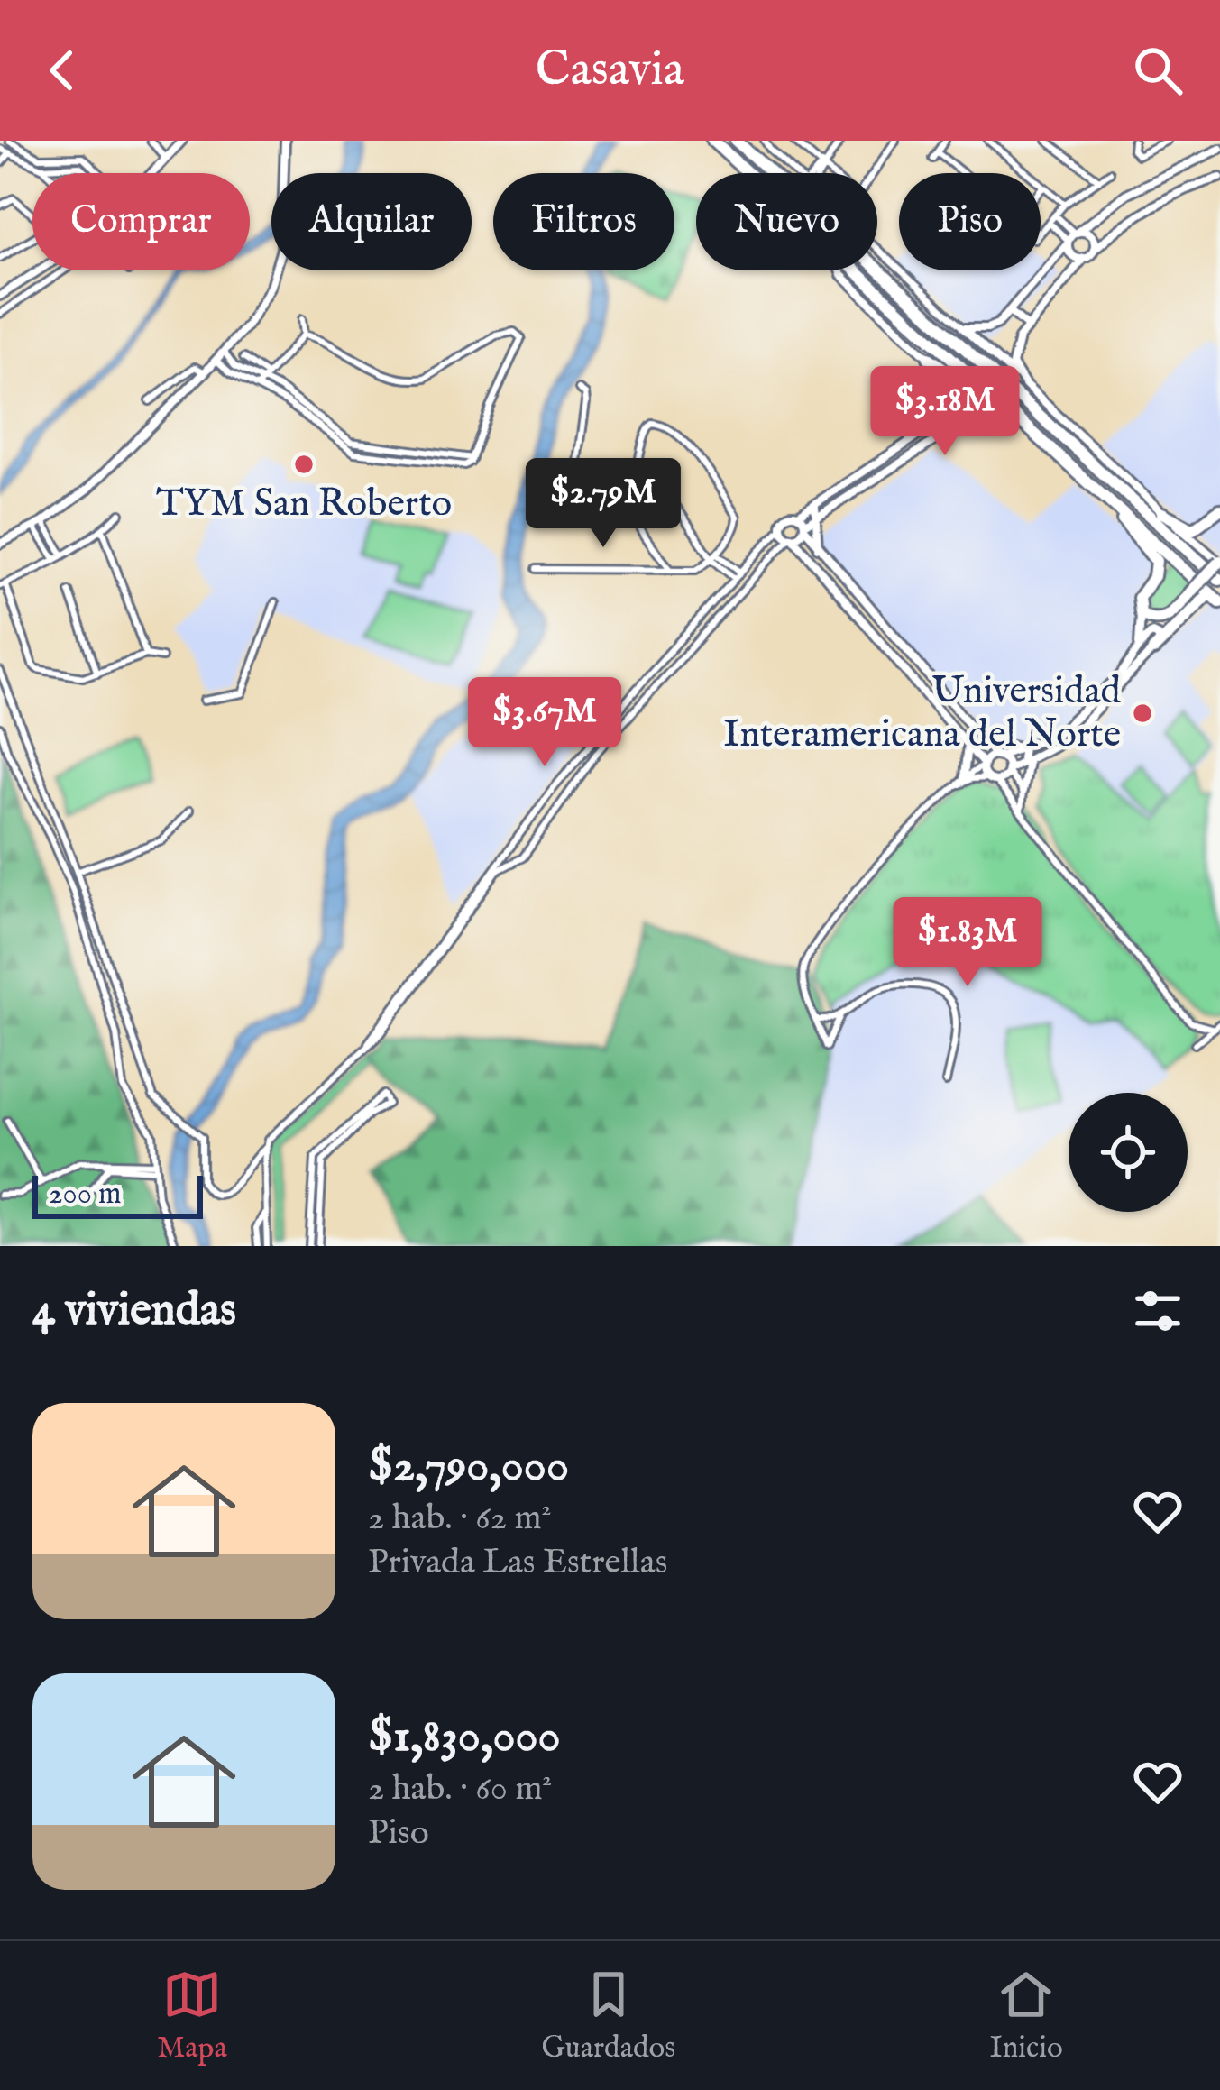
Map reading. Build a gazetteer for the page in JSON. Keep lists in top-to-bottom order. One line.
{"places":["TYM San Roberto","Universidad Interamericana del Norte"],"scale_bar":"200 m","page":{"header":"Casavia","chip":["Comprar","Alquilar","Filtros","Nuevo","Piso"],"price":["$3.18M","$2.79M","$3.67M","$1.83M"],"scale":"200 m","heading":"4 viviendas","list":[{"name":"$2,790,000","note":"2 hab. · 62 m² · Privada Las Estrellas"},{"name":"$1,830,000","note":"2 hab. · 60 m² · Piso"}],"tabs":["Mapa","Guardados","Inicio"]}}
